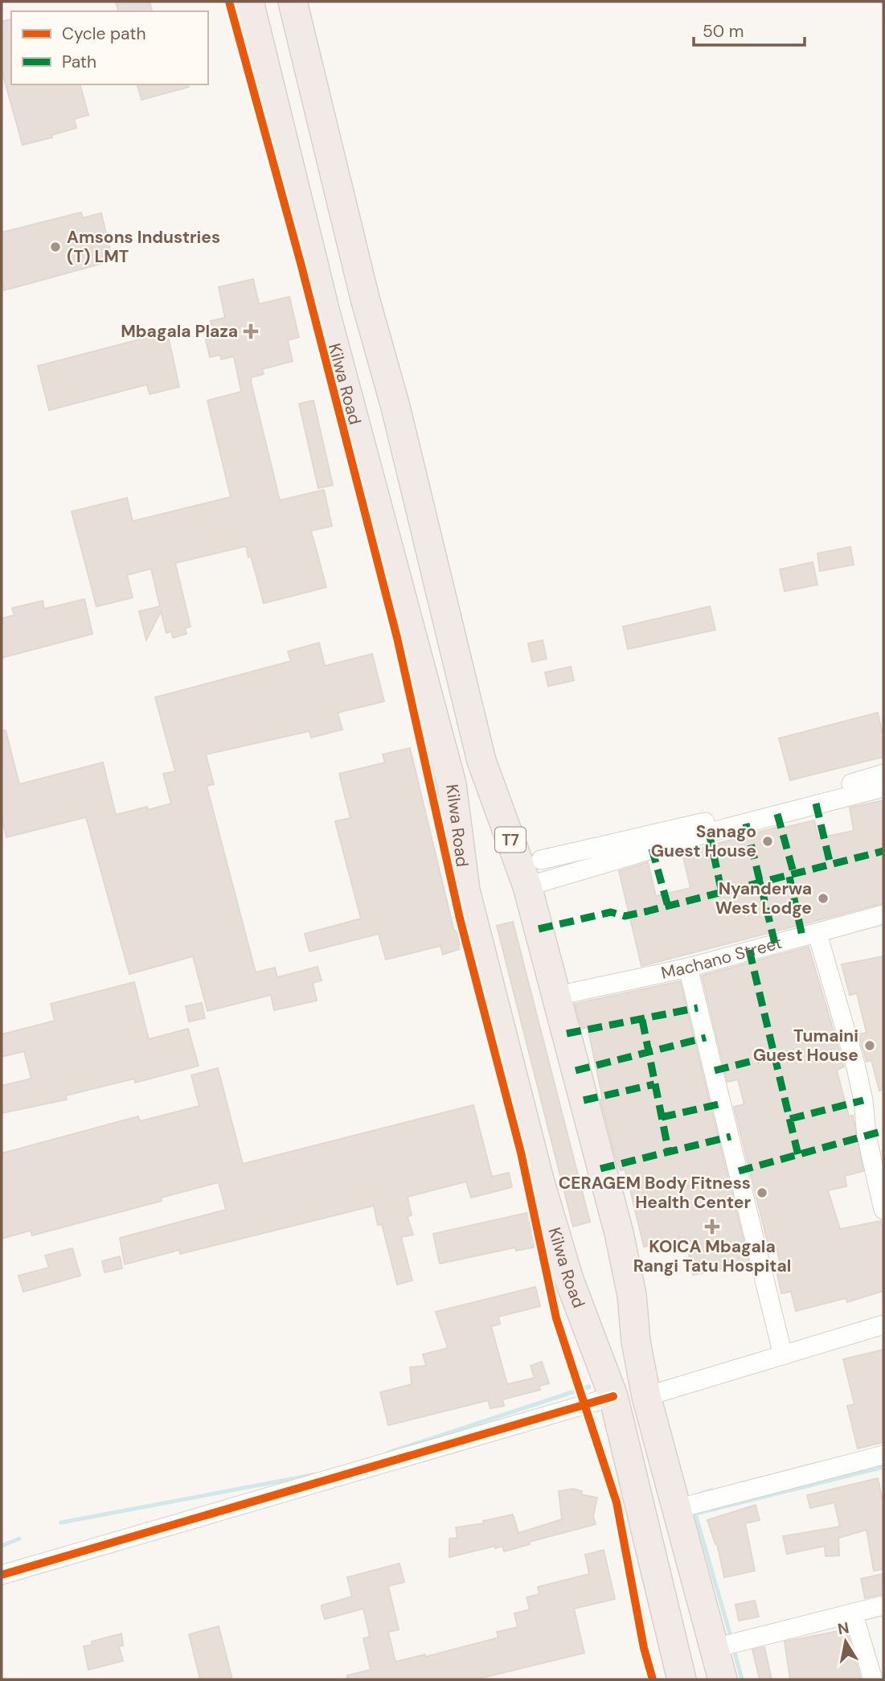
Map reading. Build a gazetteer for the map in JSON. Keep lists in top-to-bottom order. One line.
{"streets":{"highway":["Kilwa Road","T7"],"street":["Machano Street"]},"crossings":[["T7","Machano Street"]],"places":{"other":["Amsons Industries (T) LMT","Sanago Guest House","Nyanderwa West Lodge","Tumaini Guest House","CERAGEM Body Fitness Health Center"],"health":["Mbagala Plaza","KOICA Mbagala Rangi Tatu Hospital"]},"legend":["Cycle path","Path"],"scale_bar":"50 m","north":"top"}
